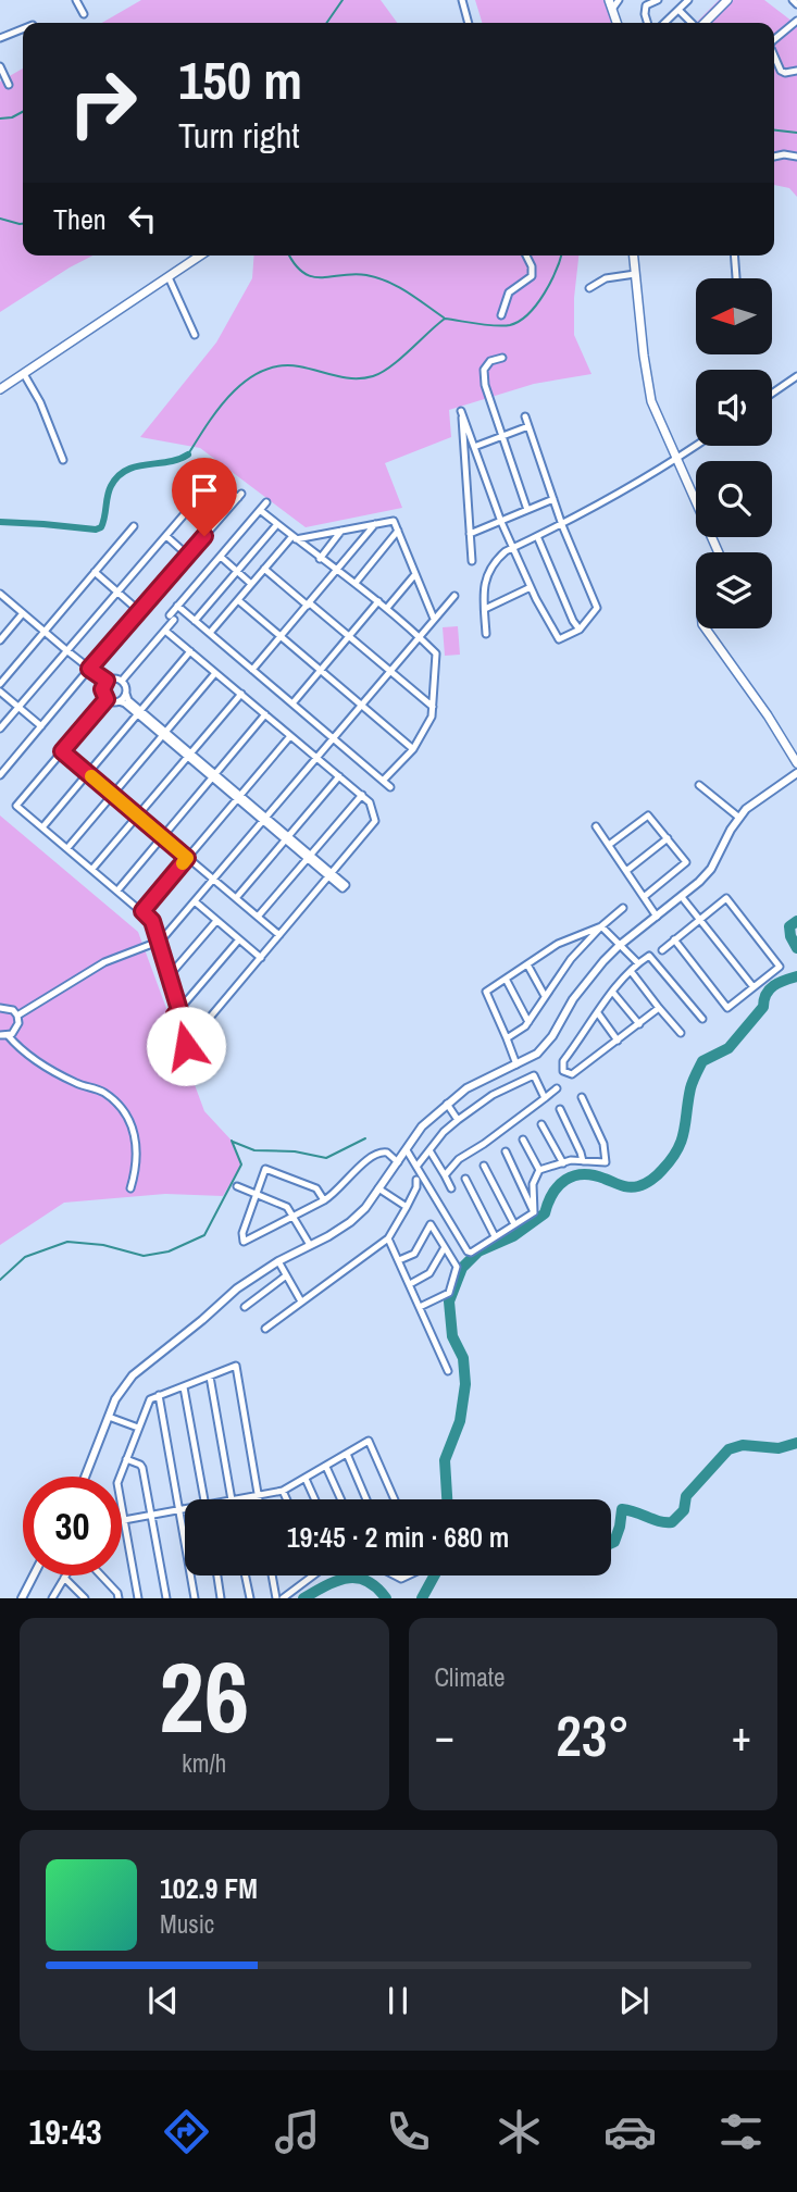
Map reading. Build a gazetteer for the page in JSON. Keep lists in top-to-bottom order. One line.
{"north":"left","page":{"turn":["150 m","Turn right"],"then":"Then","limit":"30","trip":"19:45 · 2 min · 680 m","tile":[["26","km/h"],"Climate"],"heat":["−","23°","+"],"song":["102.9 FM","Music"],"tabs":"19:43"}}
